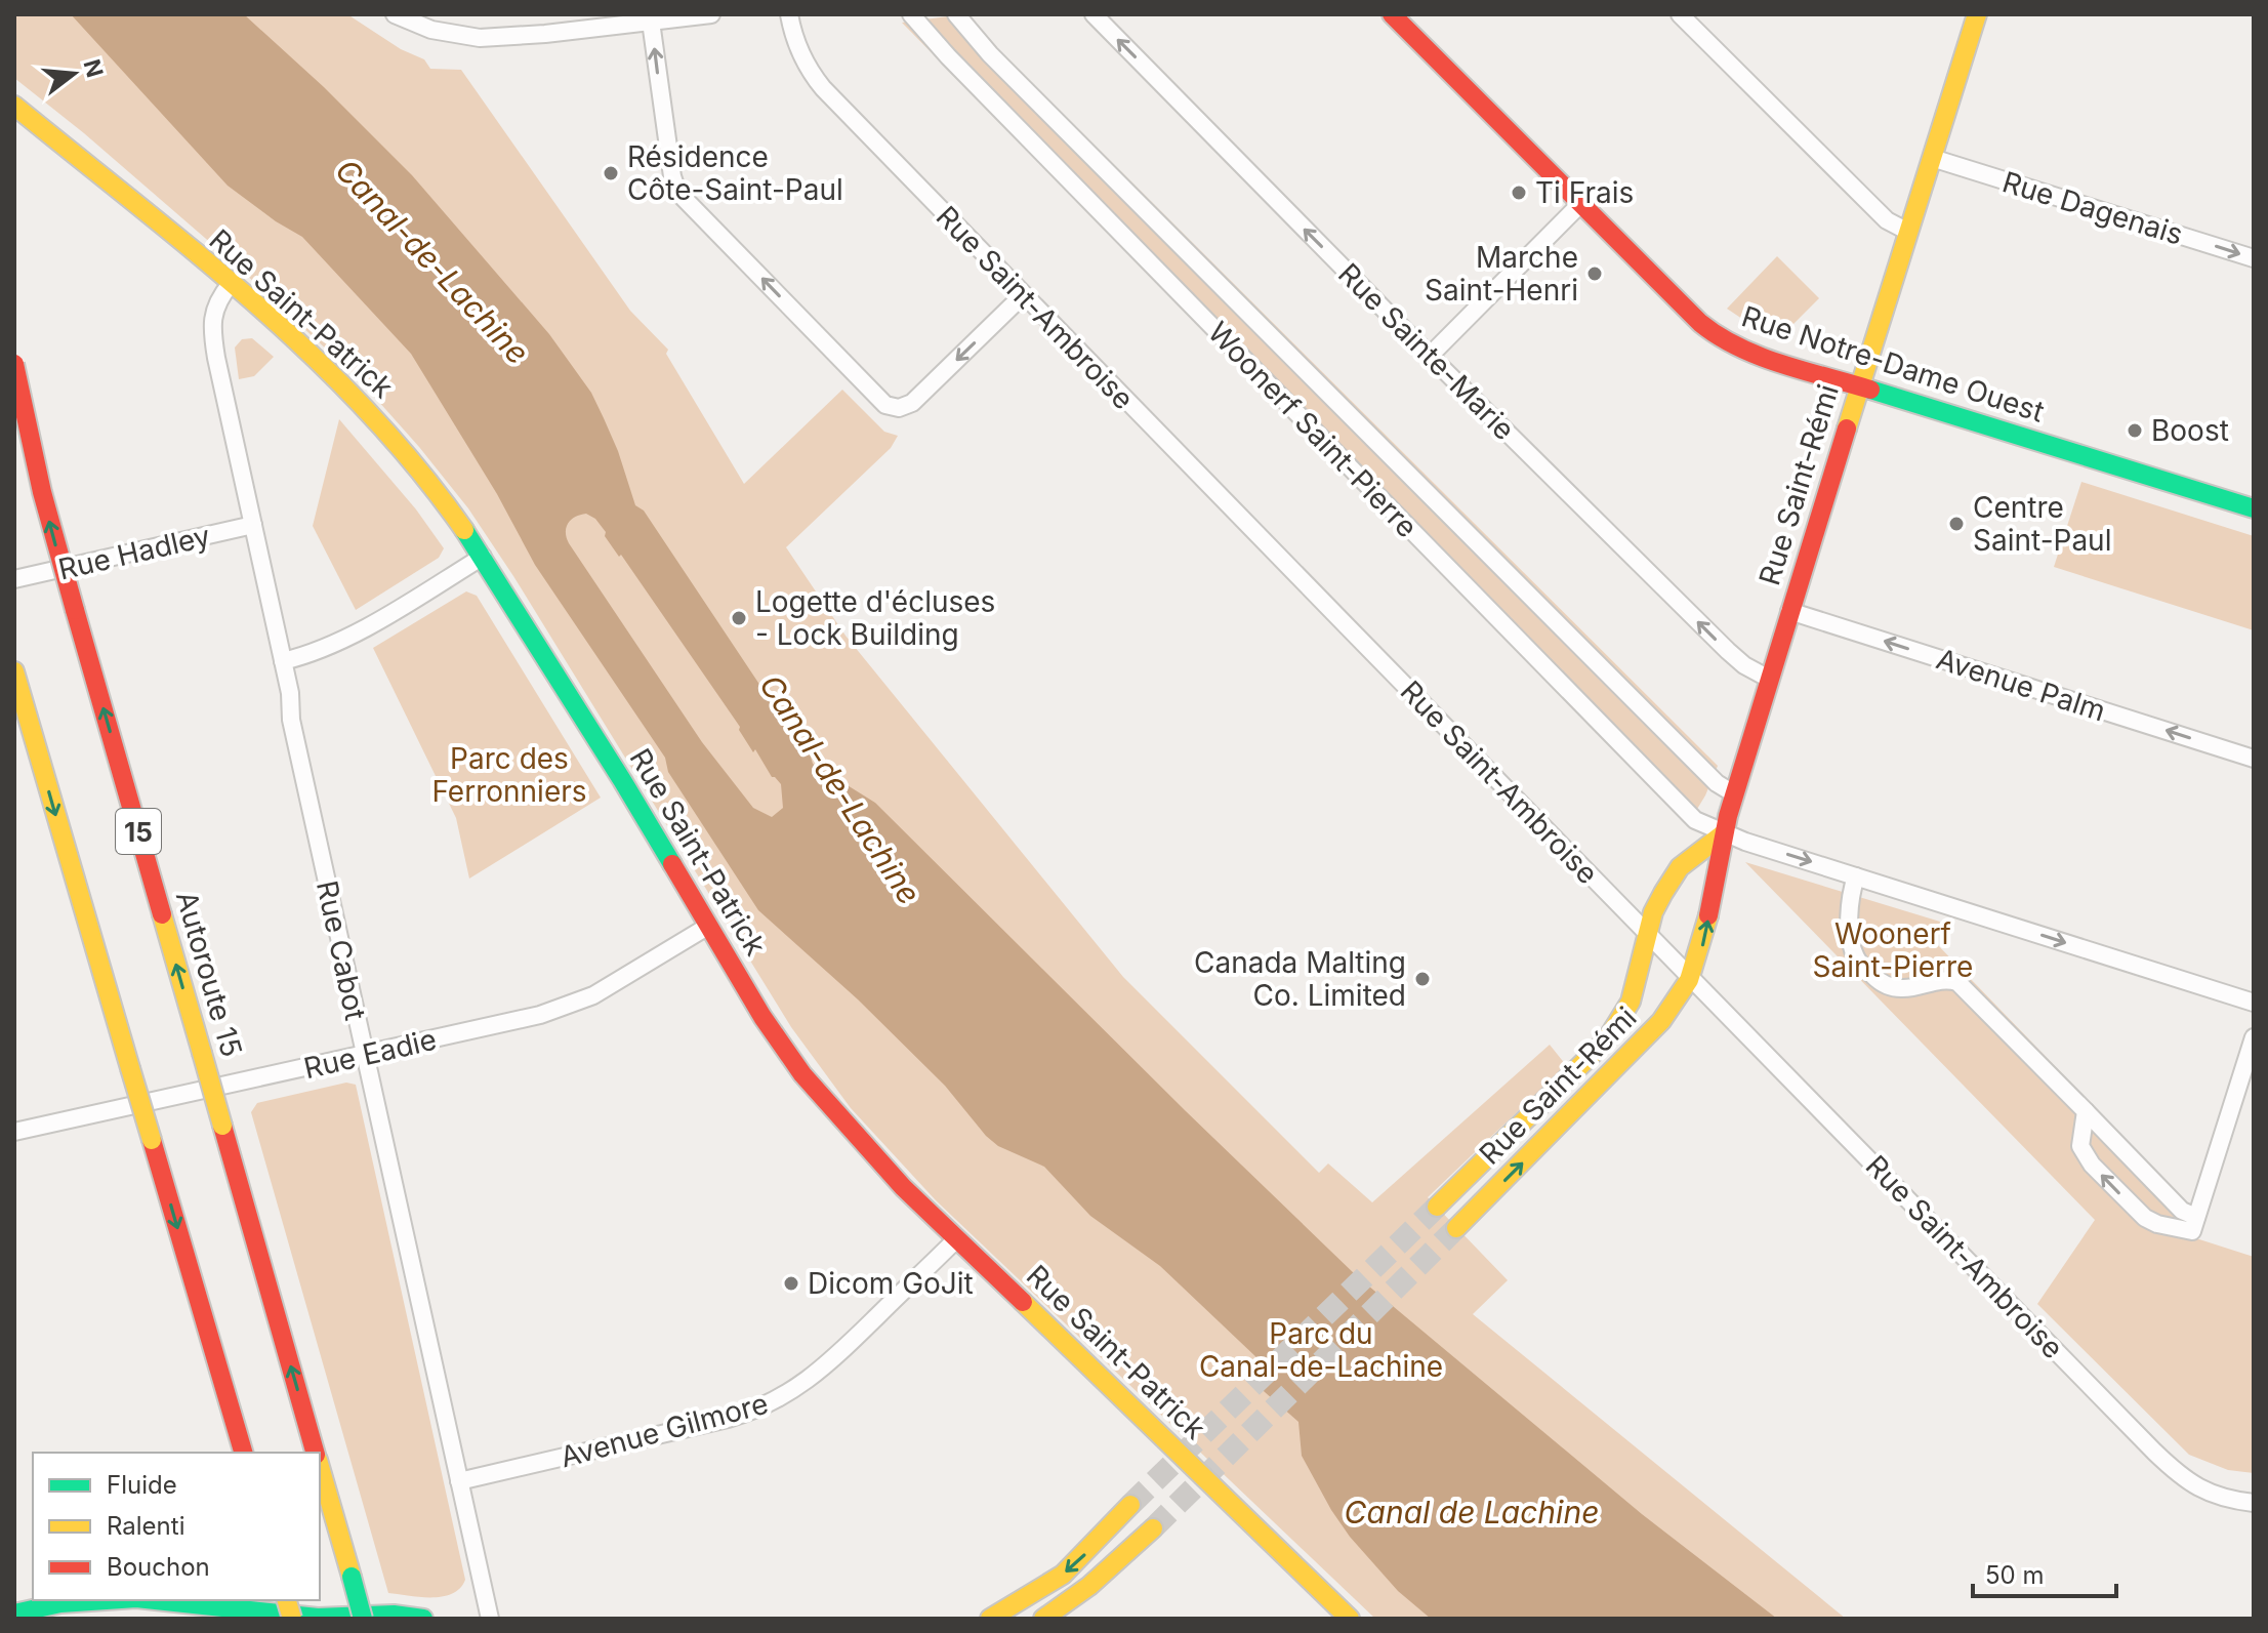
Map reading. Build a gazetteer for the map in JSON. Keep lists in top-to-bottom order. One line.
{"streets":{"main road":["Rue Saint-Patrick","Rue Notre-Dame Ouest","Rue Saint-Rémi","15","Autoroute 15"],"street":["Rue Dagenais","Rue Saint-Ambroise","Rue Sainte-Marie","Woonerf Saint-Pierre","Rue Hadley","Avenue Palm","Rue Cabot","Rue Eadie","Avenue Gilmore"]},"crossings":[["Rue Dagenais","Rue Saint-Rémi"],["Rue Saint-Ambroise","Rue Saint-Rémi"],["Rue Saint-Patrick","Rue Cabot"],["Rue Saint-Patrick","Rue Eadie"],["Rue Saint-Patrick","Avenue Gilmore"],["Rue Sainte-Marie","Rue Saint-Rémi"],["Rue Notre-Dame Ouest","Rue Saint-Rémi"],["Woonerf Saint-Pierre","Rue Saint-Rémi"],["Rue Saint-Rémi","Avenue Palm"],["Rue Hadley","Rue Cabot"],["Rue Cabot","Rue Eadie"],["Rue Cabot","Avenue Gilmore"]],"one_way":["Rue Dagenais","Rue Sainte-Marie","Avenue Palm"],"water":["Canal-de-Lachine","Canal de Lachine"],"parks":["Parc des Ferronniers","Woonerf Saint-Pierre","Parc du Canal-de-Lachine"],"places":["Résidence Côte-Saint-Paul","Ti Frais","Marche Saint-Henri","Boost","Centre Saint-Paul","Logette d'écluses - Lock Building","Canada Malting Co. Limited","Dicom GoJit"],"legend":["Fluide","Ralenti","Bouchon"],"scale_bar":"50 m","north":"right"}
